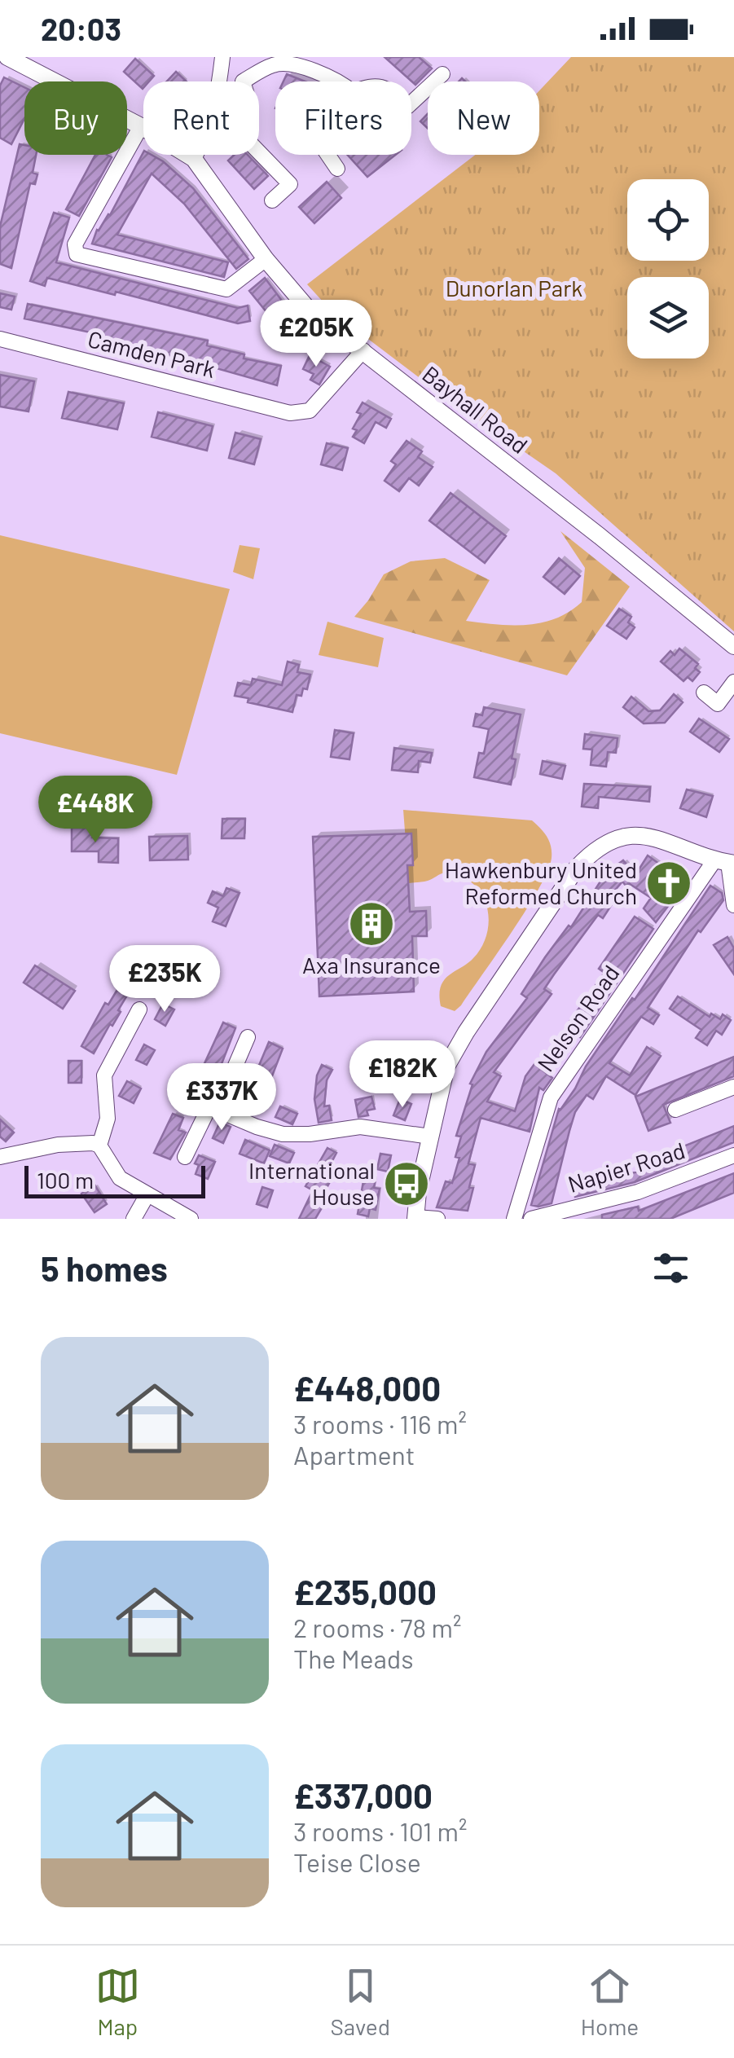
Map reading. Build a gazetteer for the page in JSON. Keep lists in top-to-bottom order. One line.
{"streets":{"street":["Camden Park","Bayhall Road","Nelson Road","Napier Road"]},"crossings":[["Camden Park","Bayhall Road"]],"parks":["Dunorlan Park"],"places":{"church":["Hawkenbury United Reformed Church"],"building":["Axa Insurance"],"bus stop":["International House"]},"scale_bar":"100 m","page":{"status":"20:03","chip":["Buy","Rent","Filters","New"],"price":["£205K","£448K","£235K","£182K","£337K"],"scale":"100 m","heading":"5 homes","list":[{"name":"£448,000","note":"3 rooms · 116 m² · Apartment"},{"name":"£235,000","note":"2 rooms · 78 m² · The Meads"},{"name":"£337,000","note":"3 rooms · 101 m² · Teise Close"}],"tabs":["Map","Saved","Home"]}}
